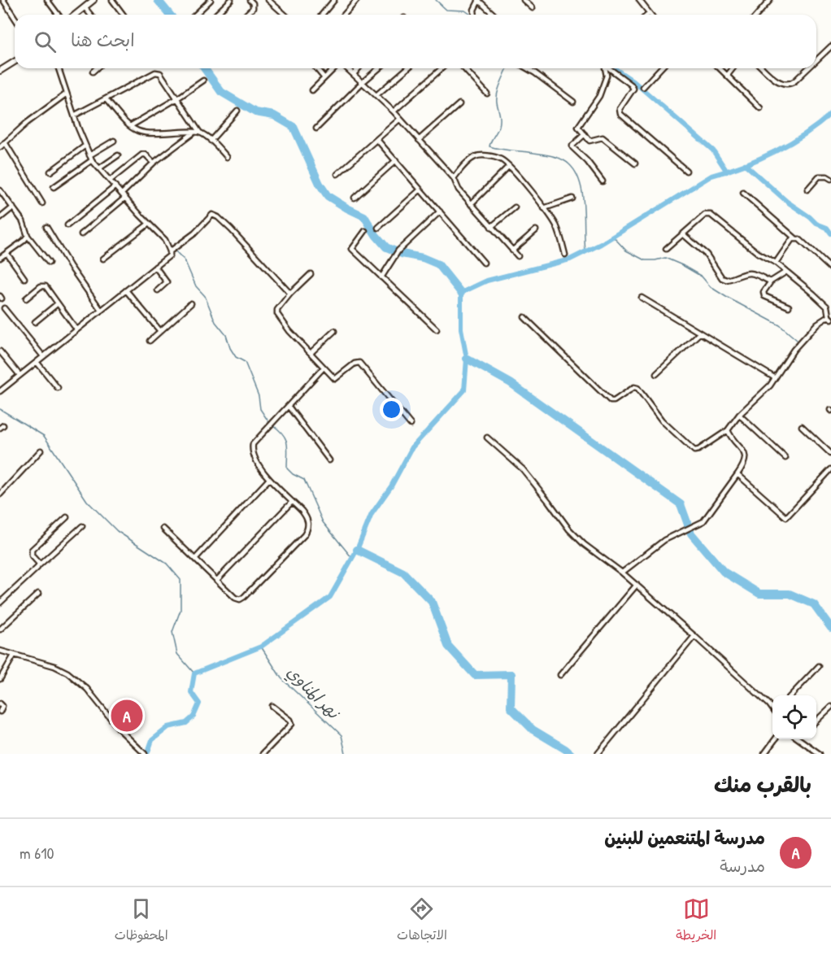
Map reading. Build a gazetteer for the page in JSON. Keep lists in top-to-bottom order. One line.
{"water":["نهر المناوي"],"page":{"search":"ابحث هنا","pins":"A","heading":"بالقرب منك","list":[{"mark":"A","name":"مدرسة المتنعمين للبنين","note":"مدرسة","value":"610 m"}],"nav":["الخريطة","الاتجاهات","المحفوظات"]}}
